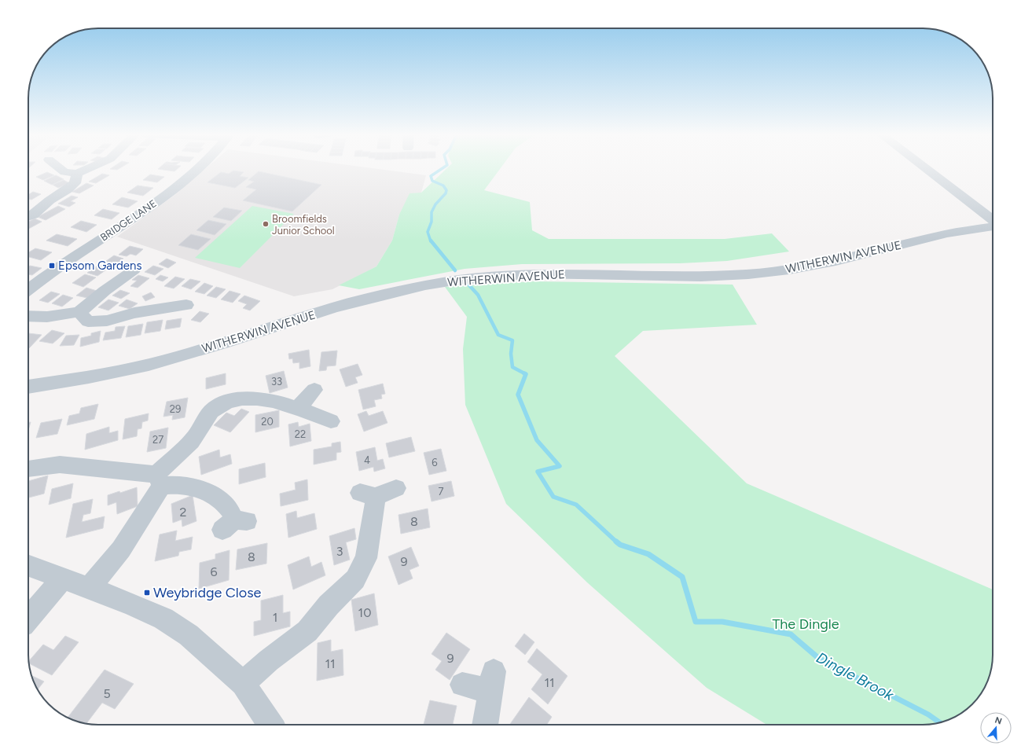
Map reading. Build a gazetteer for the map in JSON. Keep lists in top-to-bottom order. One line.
{"streets":{"street":["BRIDGE LANE","WITHERWIN AVENUE"]},"water":["Dingle Brook"],"parks":["The Dingle"],"places":{"other":["Broomfields Junior School"],"transit":["Epsom Gardens","Weybridge Close"]},"house_numbers":["33","29","20","22","27","4","6","7","2","8","3","8","9","6","10","1","9","11","11","5"],"north":"top"}
